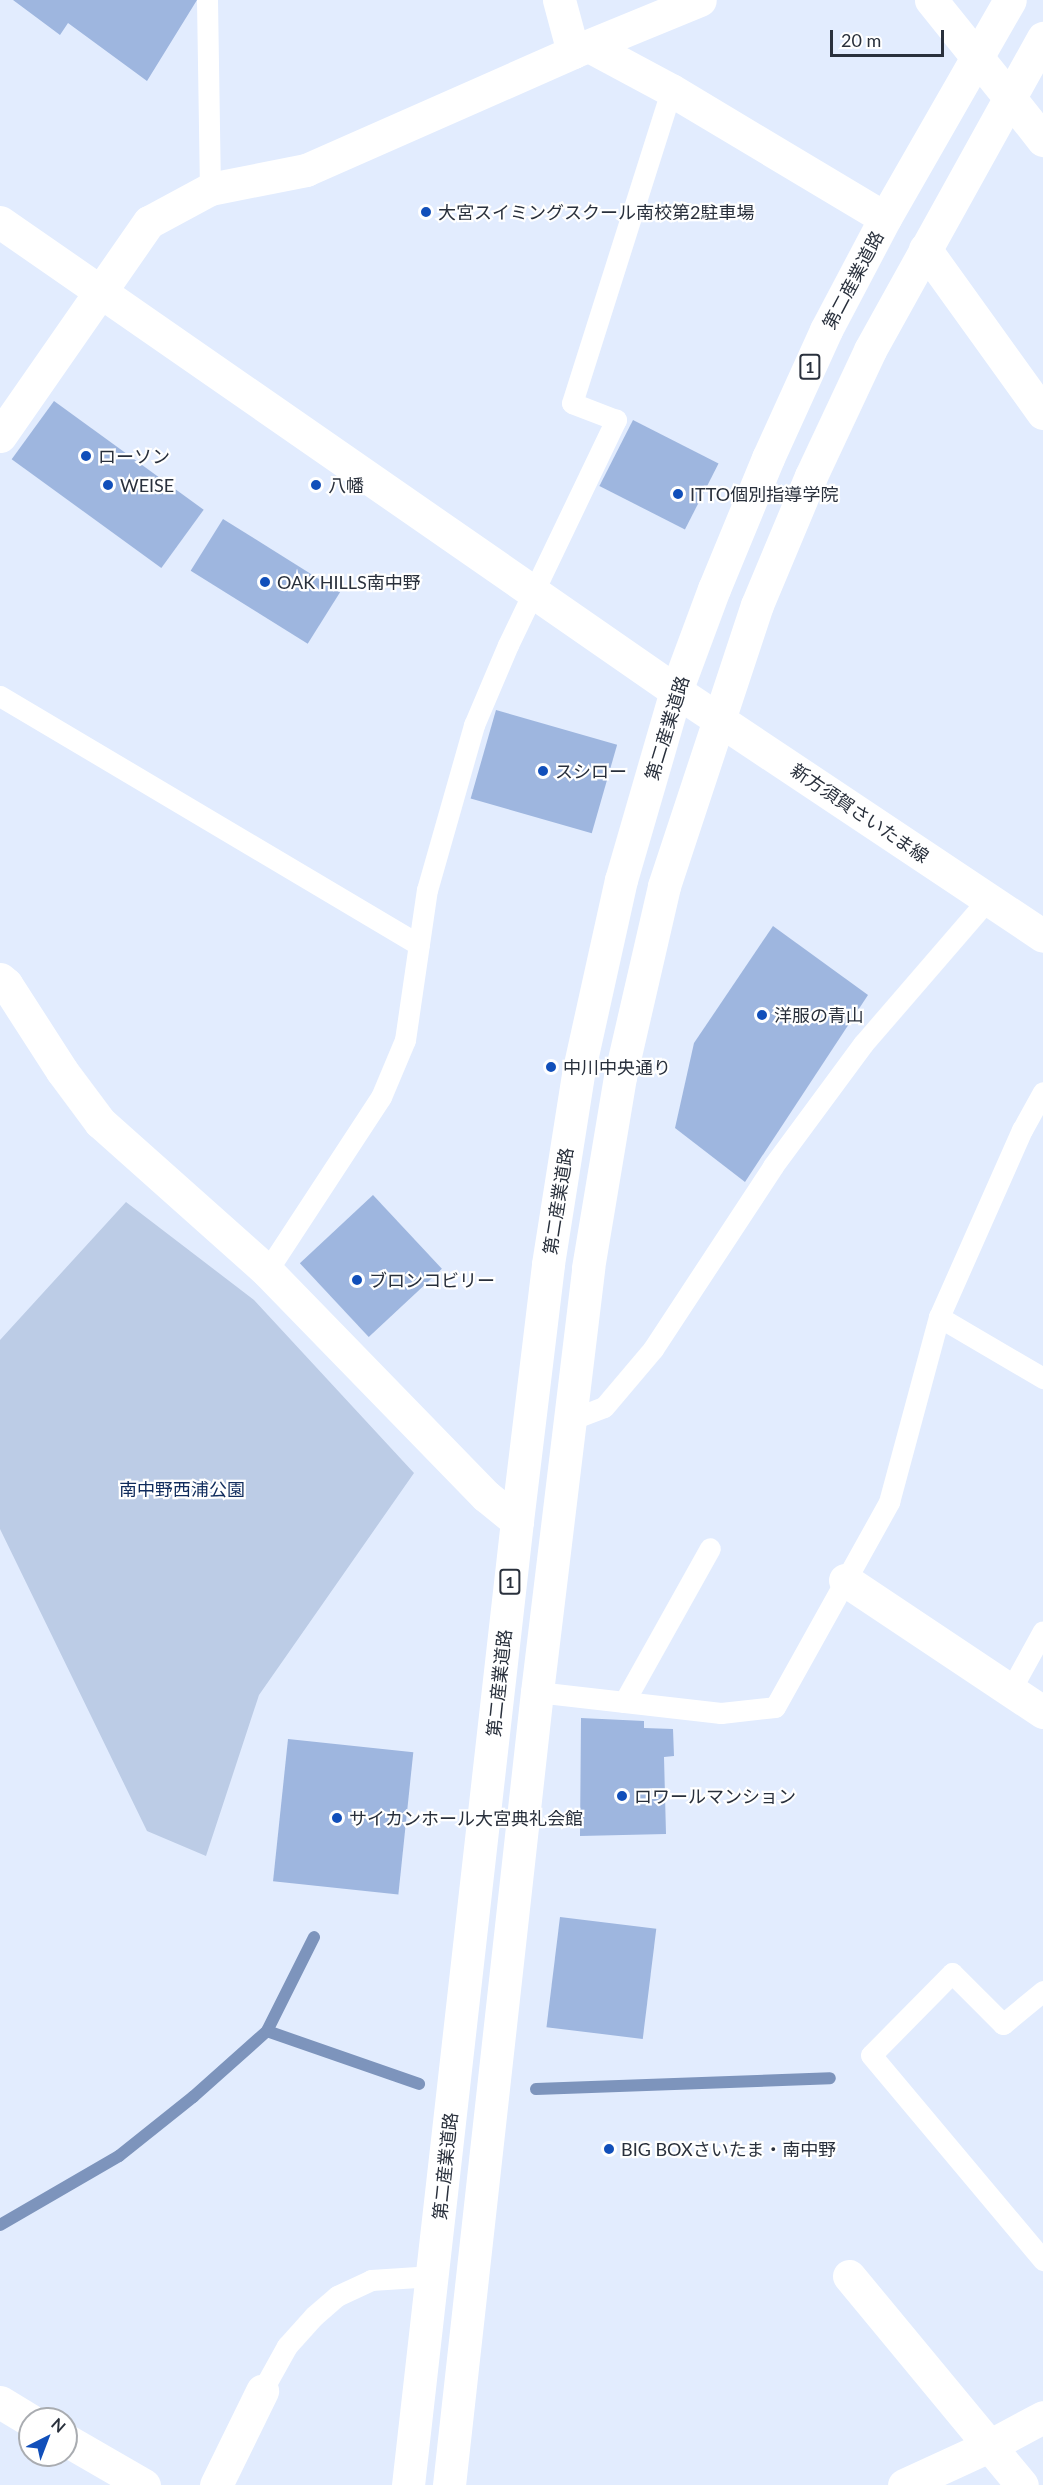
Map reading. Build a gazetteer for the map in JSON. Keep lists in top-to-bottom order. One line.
{"streets":{"main road":["第二産業道路","1","新方須賀さいたま線"]},"crossings":[["第二産業道路","新方須賀さいたま線"],["1","新方須賀さいたま線"]],"parks":["南中野西浦公園"],"places":["大宮スイミングスクール南校第2駐車場","ローソン","WEISE","八幡","ITTO個別指導学院","OAK HILLS南中野","スシロー","洋服の青山","中川中央通り","ブロンコビリー","ロワールマンション","サイカンホール大宮典礼会館","BIG BOXさいたま・南中野"],"scale_bar":"20 m","north":"top right"}
